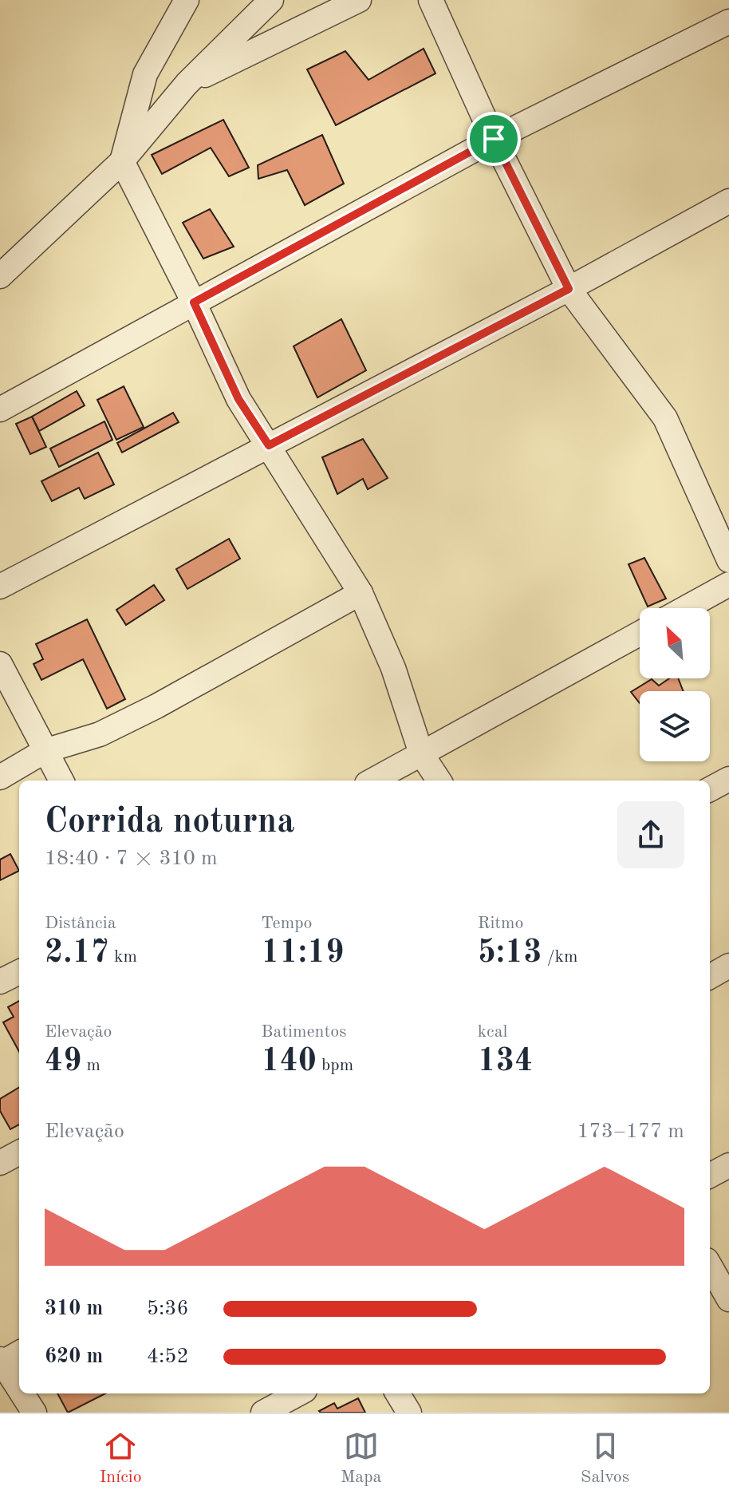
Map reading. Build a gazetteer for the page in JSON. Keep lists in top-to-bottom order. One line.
{"north":"top left","page":{"heading":["Corrida noturna","18:40 · 7 × 310 m"],"stats":[["Distância","2.17 km"],["Tempo","11:19"],["Ritmo","5:13 /km"],["Elevação","49 m"],["Batimentos","140 bpm"],["kcal","134"]],"chart":["Elevação","173–177 m"],"list":[{"name":"310 m","note":"5:36"},{"name":"620 m","note":"4:52"}],"tabs":["Início","Mapa","Salvos"]}}
